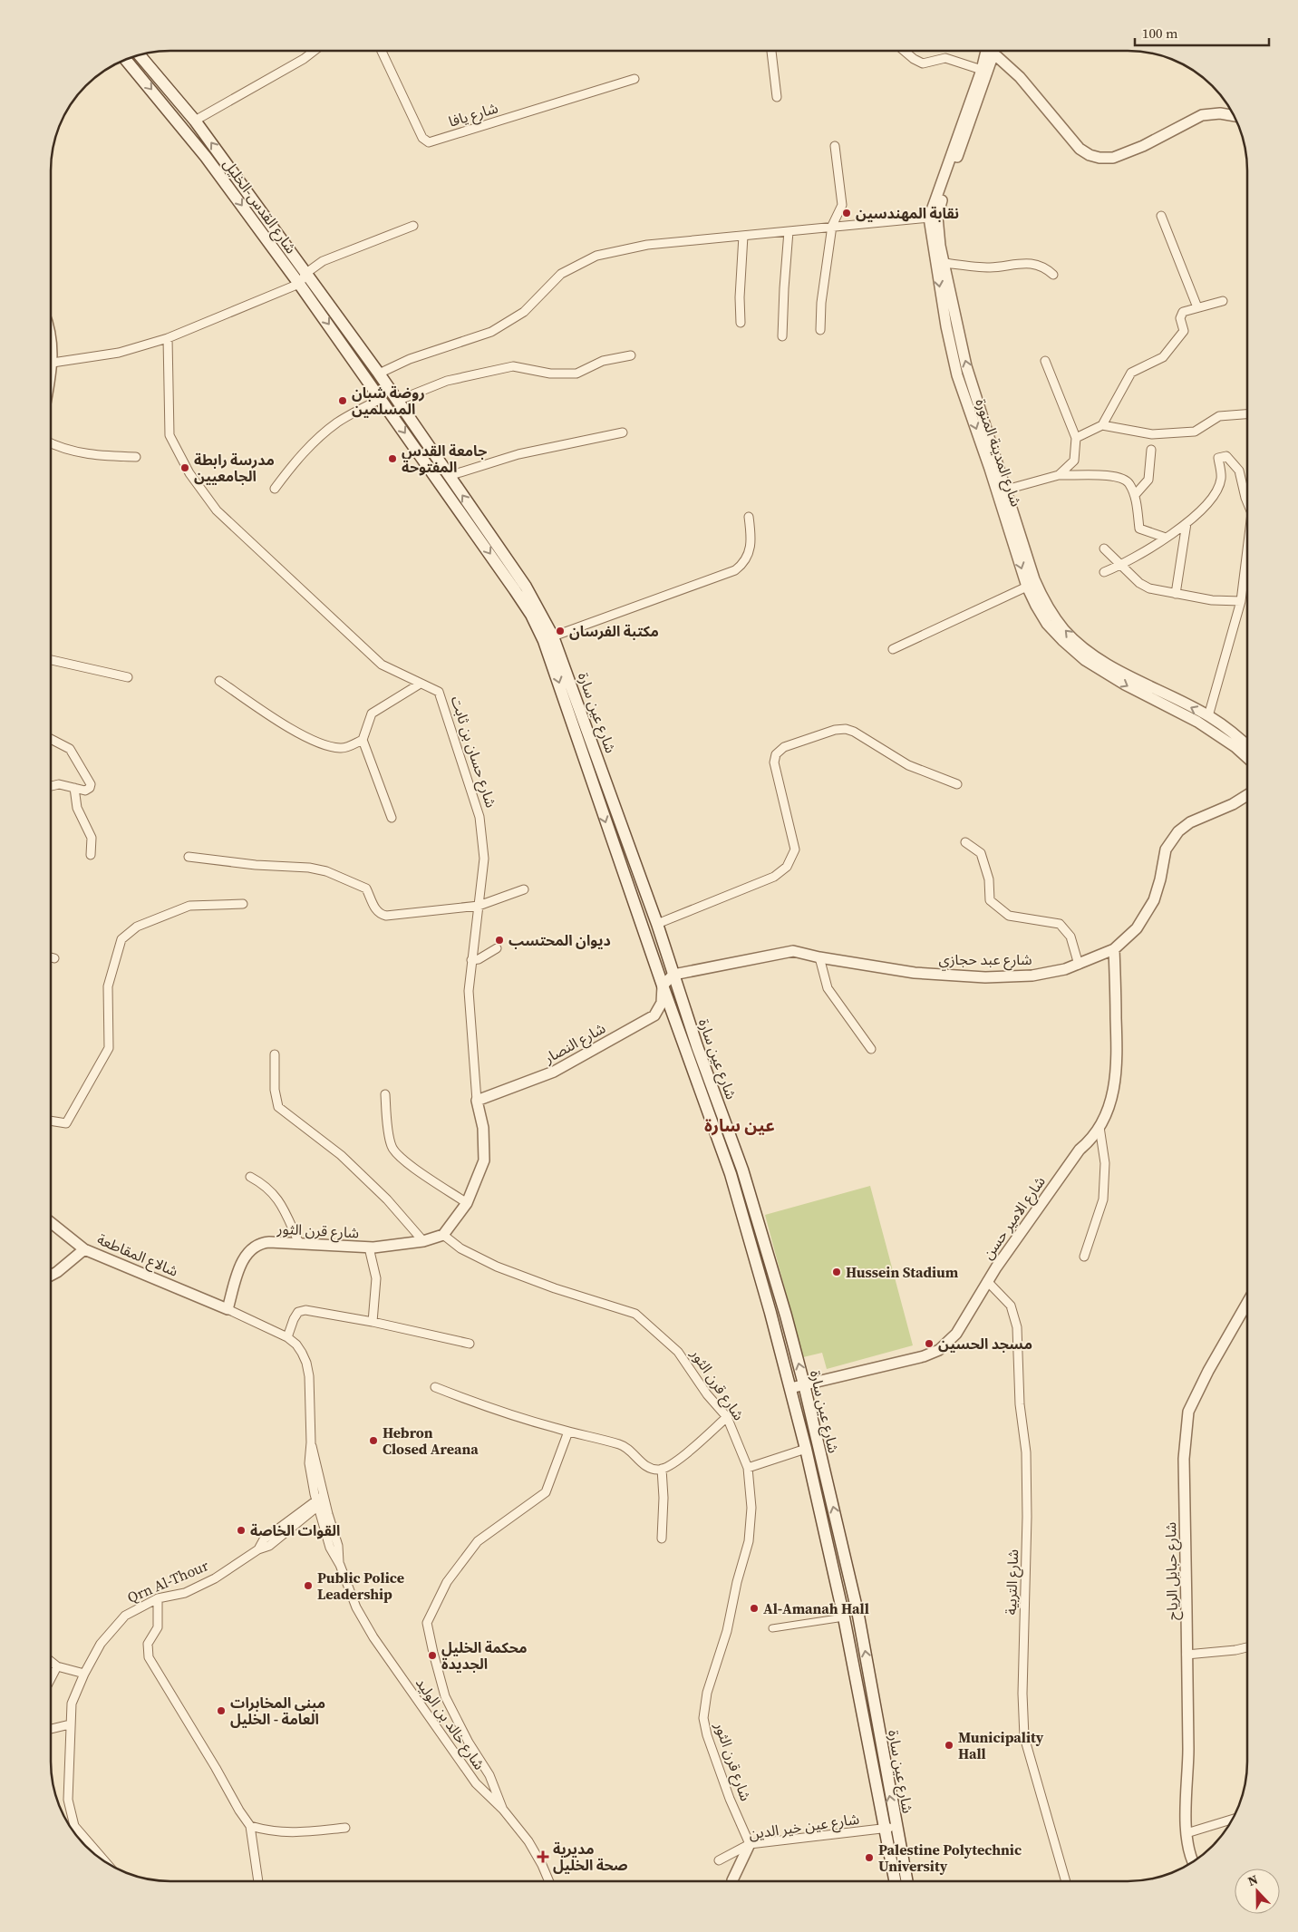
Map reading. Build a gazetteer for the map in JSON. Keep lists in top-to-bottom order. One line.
{"streets":{"main road":["شارع القدس-الخليل","شارع عين سارة"],"street":["شارع يافا","شارع المدينة المنورة","شارع حسان بن ثابت","شارع عبد حجازي","شارع النصار","شارع الامير حسن","شارع قرن الثور","شالاع المقاطعة","شارع حبايل الرياح","Qrn Al-Thour","شارع التربية","شارع خالد بن الوليد","شارع عين خير الدين"]},"crossings":[["شارع القدس-الخليل","شارع عين سارة"],["شارع عين سارة","شارع عبد حجازي"],["شارع عين سارة","شارع النصار"],["شارع عين سارة","شارع الامير حسن"],["شارع عين سارة","شارع عين خير الدين"],["شارع حسان بن ثابت","شارع النصار"],["شارع حسان بن ثابت","شارع قرن الثور"],["شارع عبد حجازي","شارع الامير حسن"],["شارع الامير حسن","شارع التربية"],["شارع قرن الثور","شالاع المقاطعة"],["شارع قرن الثور","شارع عين خير الدين"],["Qrn Al-Thour","شارع خالد بن الوليد"]],"districts":["عين سارة"],"places":{"other":["نقابة المهندسين","روضة شبان المسلمين","جامعة القدس المفتوحة","مدرسة رابطة الجامعيين","مكتبة الفرسان","ديوان المحتسب","Hussein Stadium","مسجد الحسين","Hebron Closed Areana","القوات الخاصة","Public Police Leadership","Al-Amanah Hall","محكمة الخليل الجديدة","مبنى المخابرات العامة - الخليل","Municipality Hall","Palestine Polytechnic University"],"health":["مديرية صحة الخليل"]},"scale_bar":"100 m","north":"top"}
